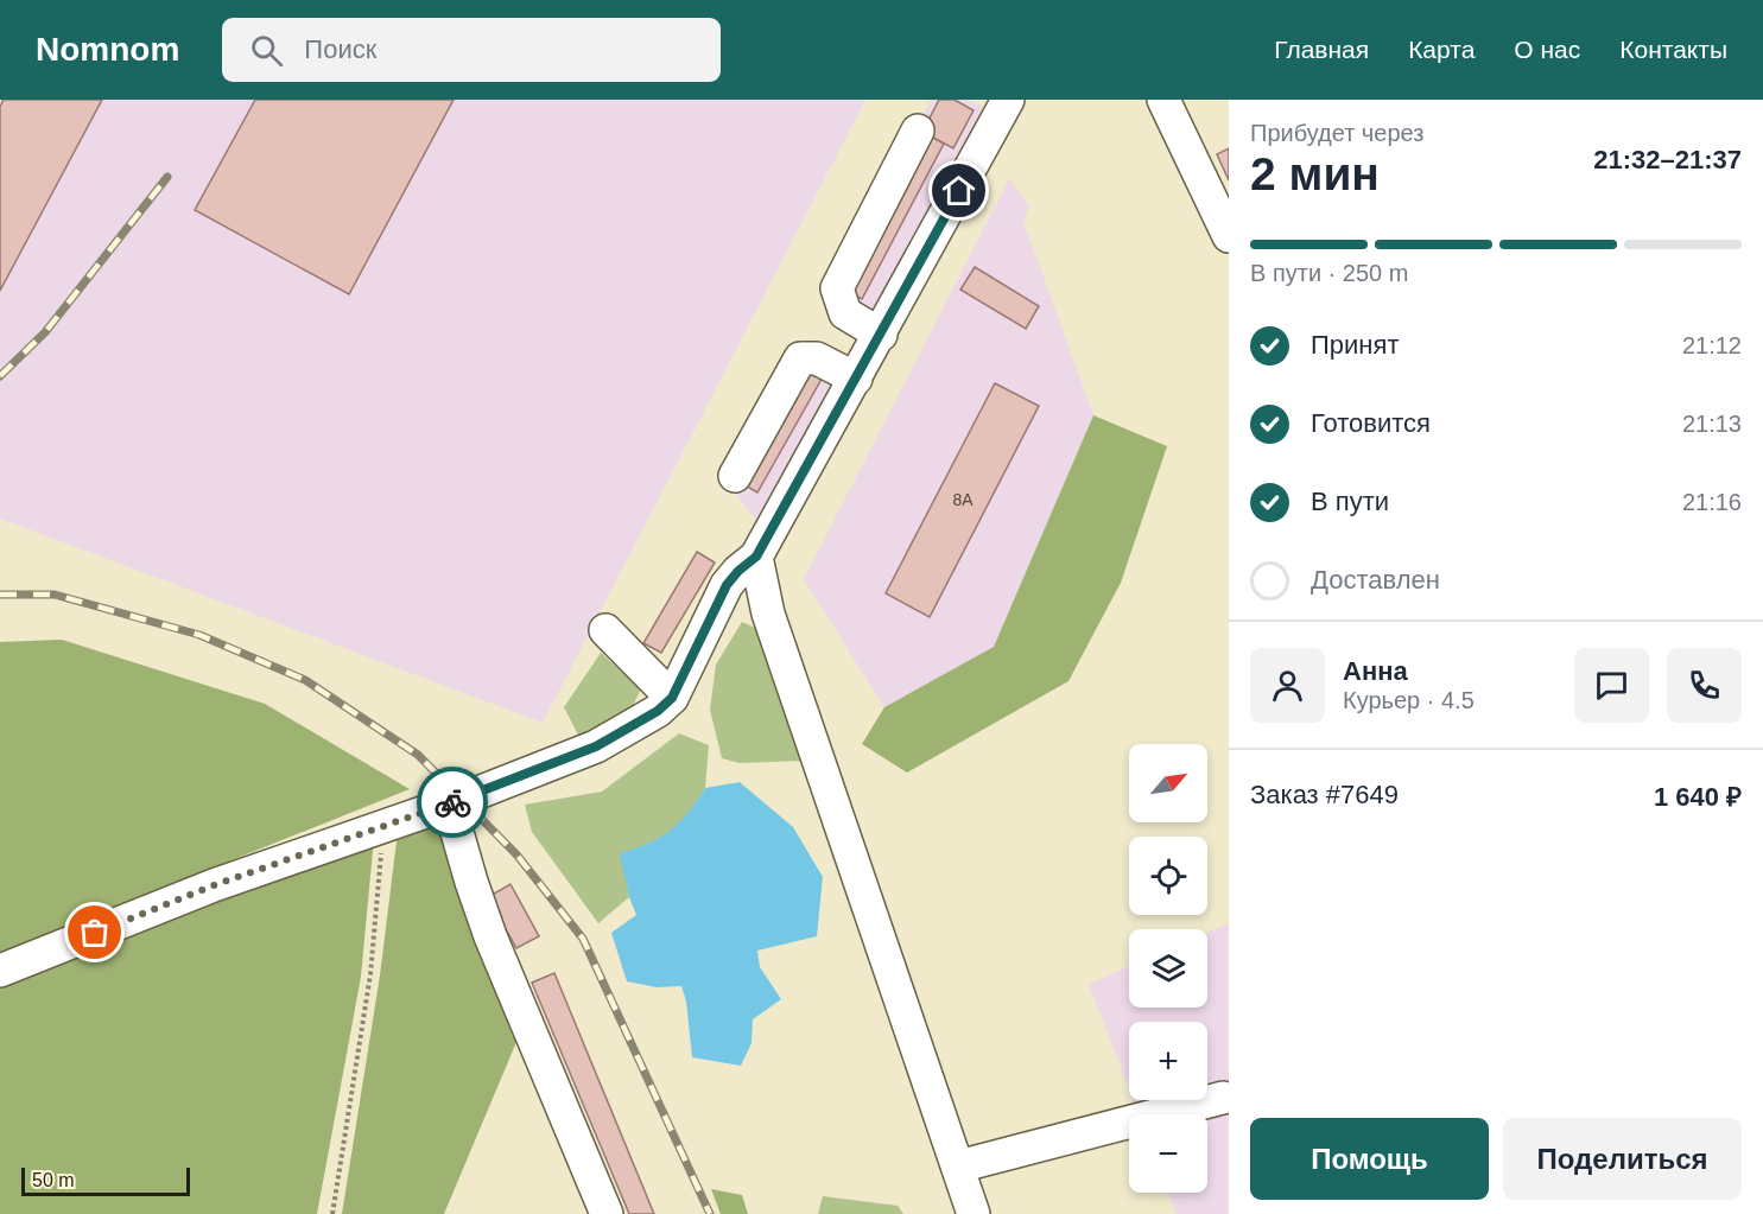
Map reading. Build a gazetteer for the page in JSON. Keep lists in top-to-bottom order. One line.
{"house_numbers":["8А"],"scale_bar":"50 m","north":"top right","page":{"header":"Nomnom","search":"Поиск","nav":["Главная","Карта","О нас","Контакты"],"heading":["2 мин","Прибудет через","21:32–21:37"],"panel":["Анна","Курьер · 4.5","Заказ #7649","1 640 ₽"],"bar":"В пути · 250 m","list":[["Принят","21:12"],["Готовится","21:13"],["В пути","21:16"],"Доставлен"],"map_buttons":["+","−"],"buttons":["Помощь","Поделиться"],"scale":"50 m"}}
